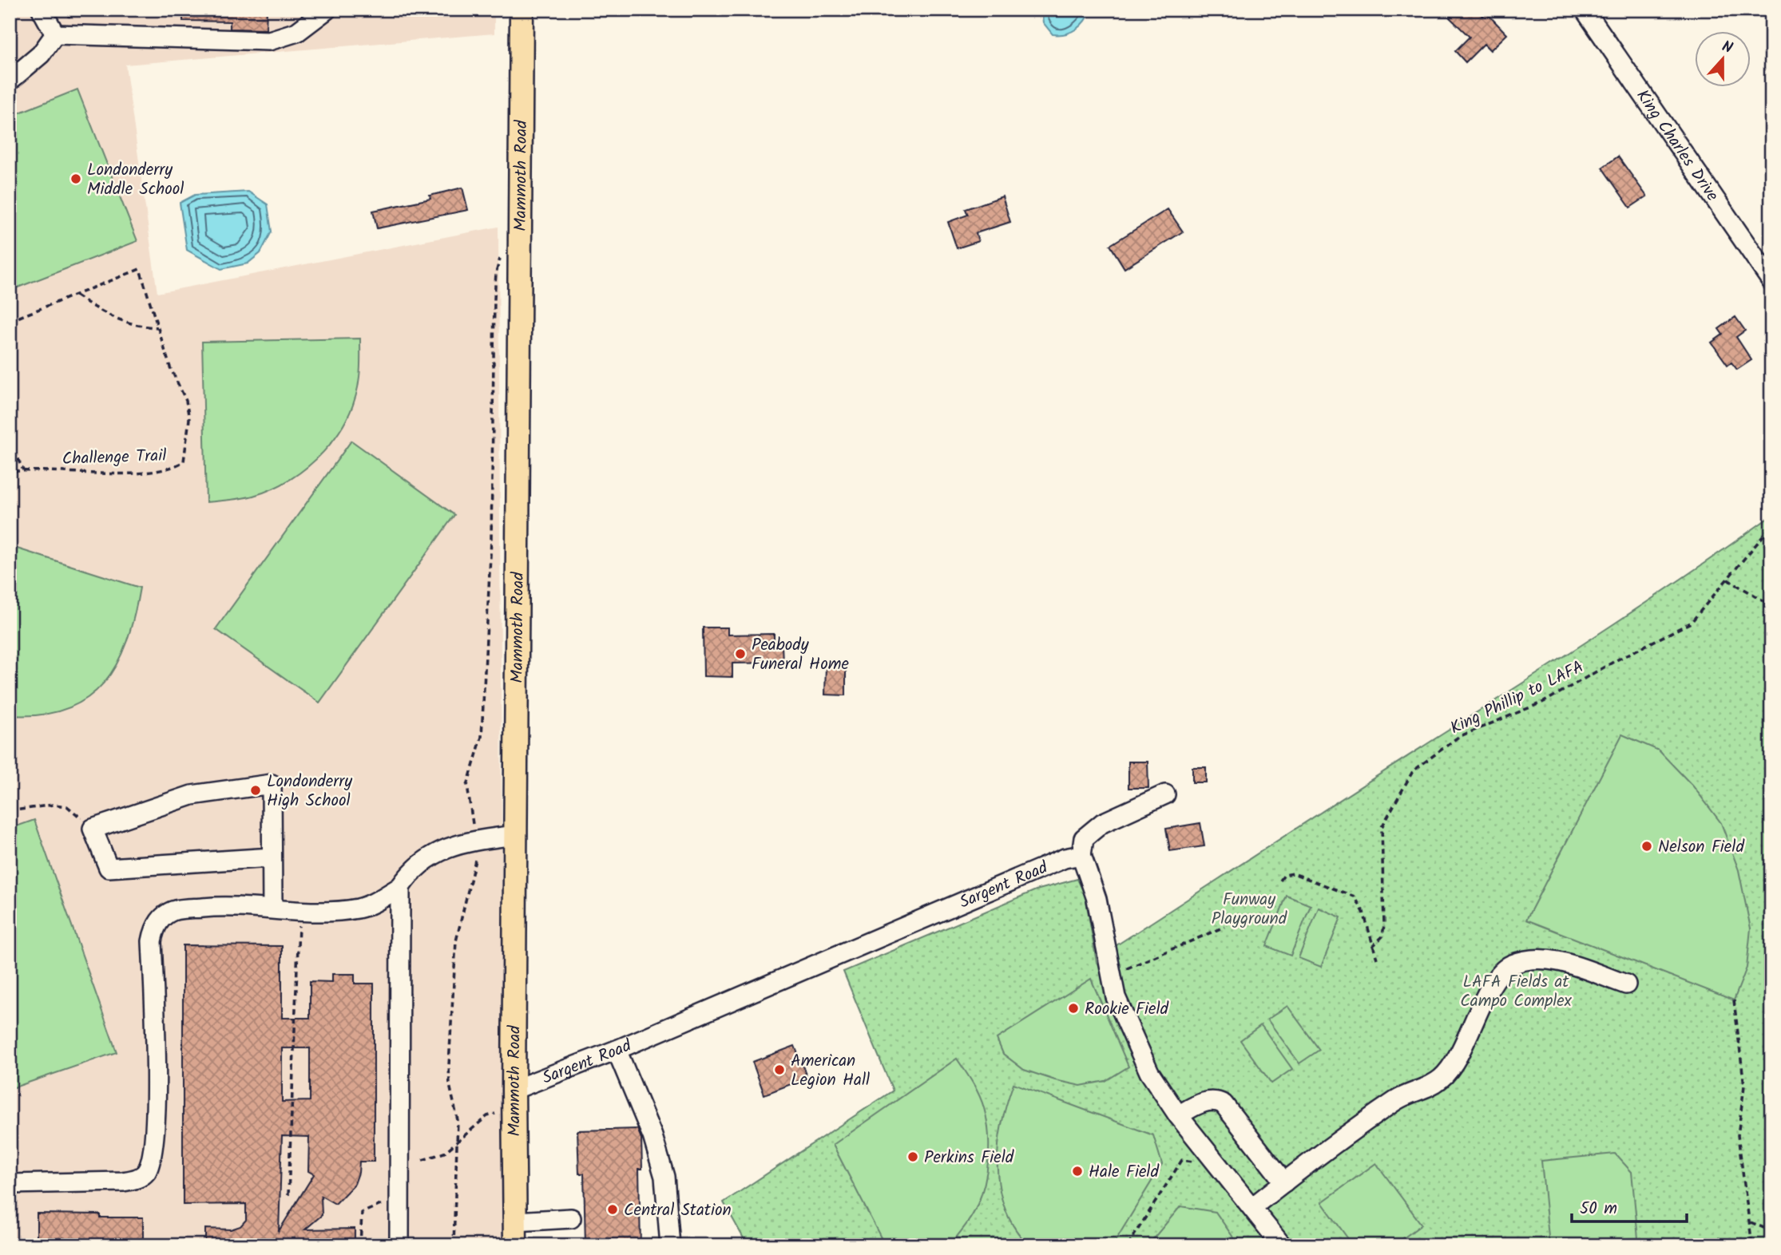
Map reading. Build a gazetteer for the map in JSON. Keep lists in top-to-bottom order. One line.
{"streets":{"main road":["Mammoth Road"],"street":["King Charles Drive","Sargent Road"],"path":["Challenge Trail","King Phillip to LAFA"]},"crossings":[["Mammoth Road","Sargent Road"]],"parks":["Funway Playground","LAFA Fields at Campo Complex"],"places":["Londonderry Middle School","Peabody Funeral Home","Londonderry High School","Nelson Field","Rookie Field","American Legion Hall","Perkins Field","Hale Field","Central Station"],"scale_bar":"50 m","north":"top"}
